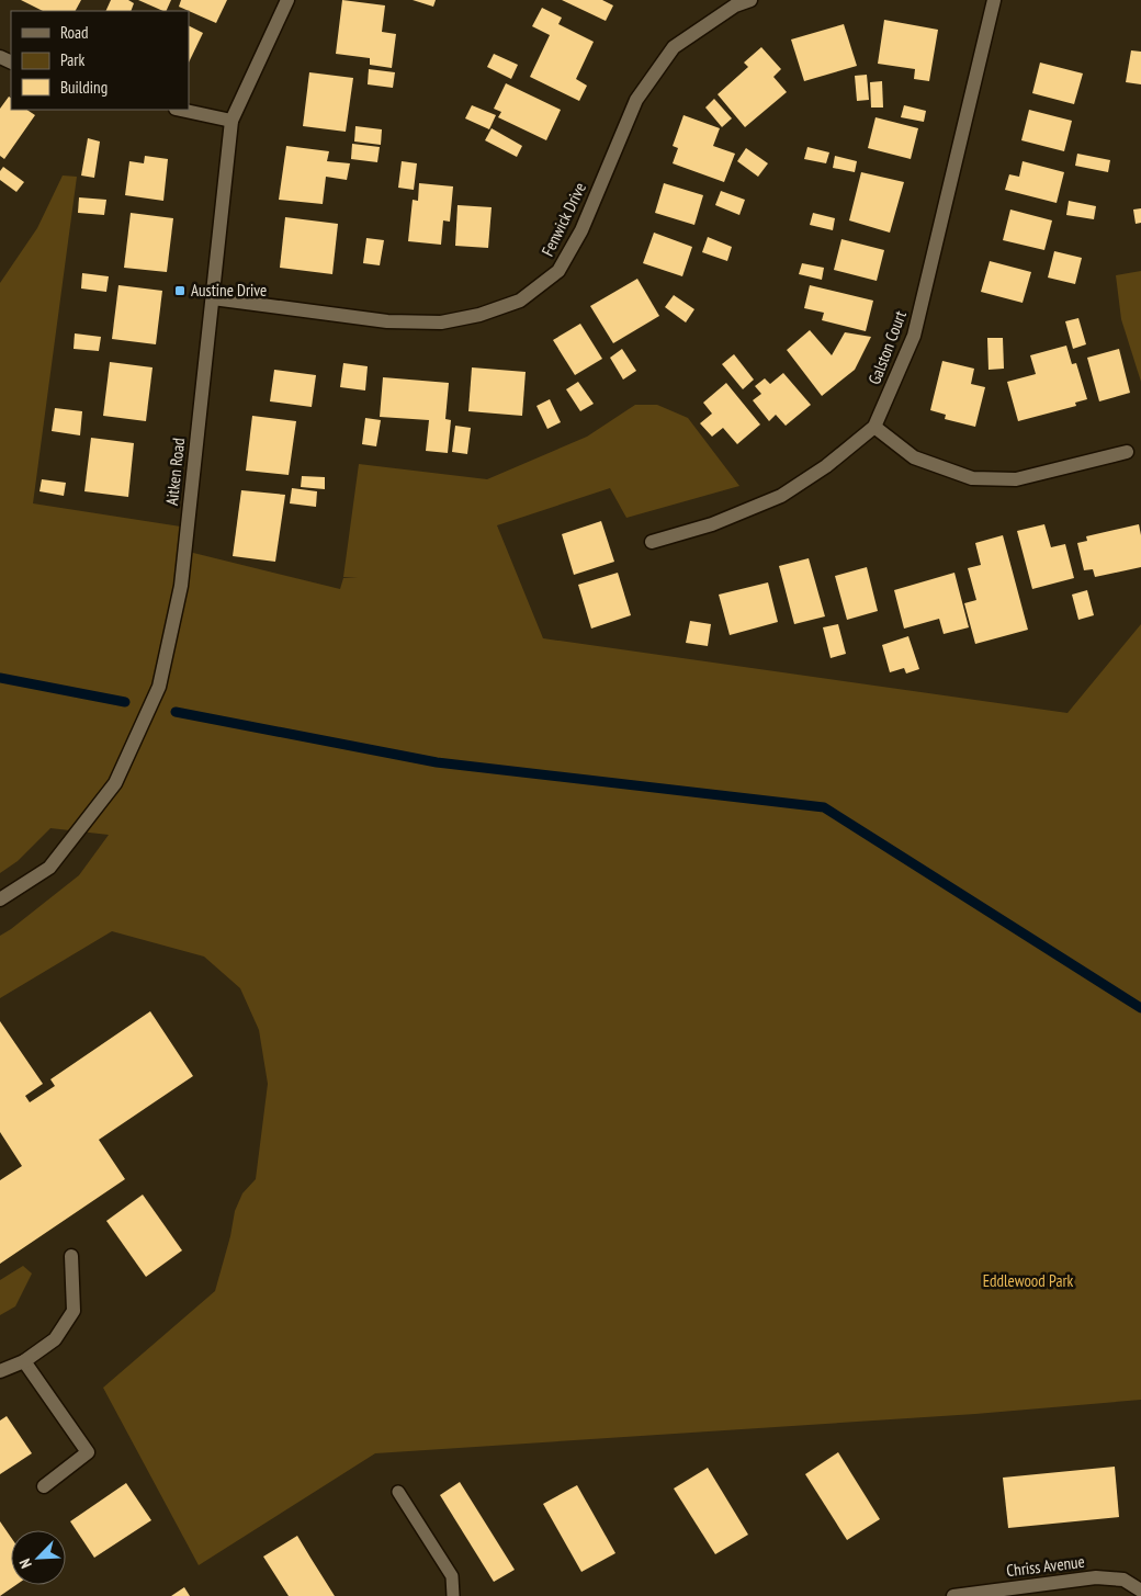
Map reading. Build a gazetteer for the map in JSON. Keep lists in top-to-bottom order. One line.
{"streets":{"street":["Fenwick Drive","Galston Court","Aitken Road","Chriss Avenue"]},"crossings":[["Fenwick Drive","Aitken Road"]],"parks":["Eddlewood Park"],"places":{"transit":["Austine Drive"]},"legend":["Road","Park","Building"],"north":"bottom left"}
